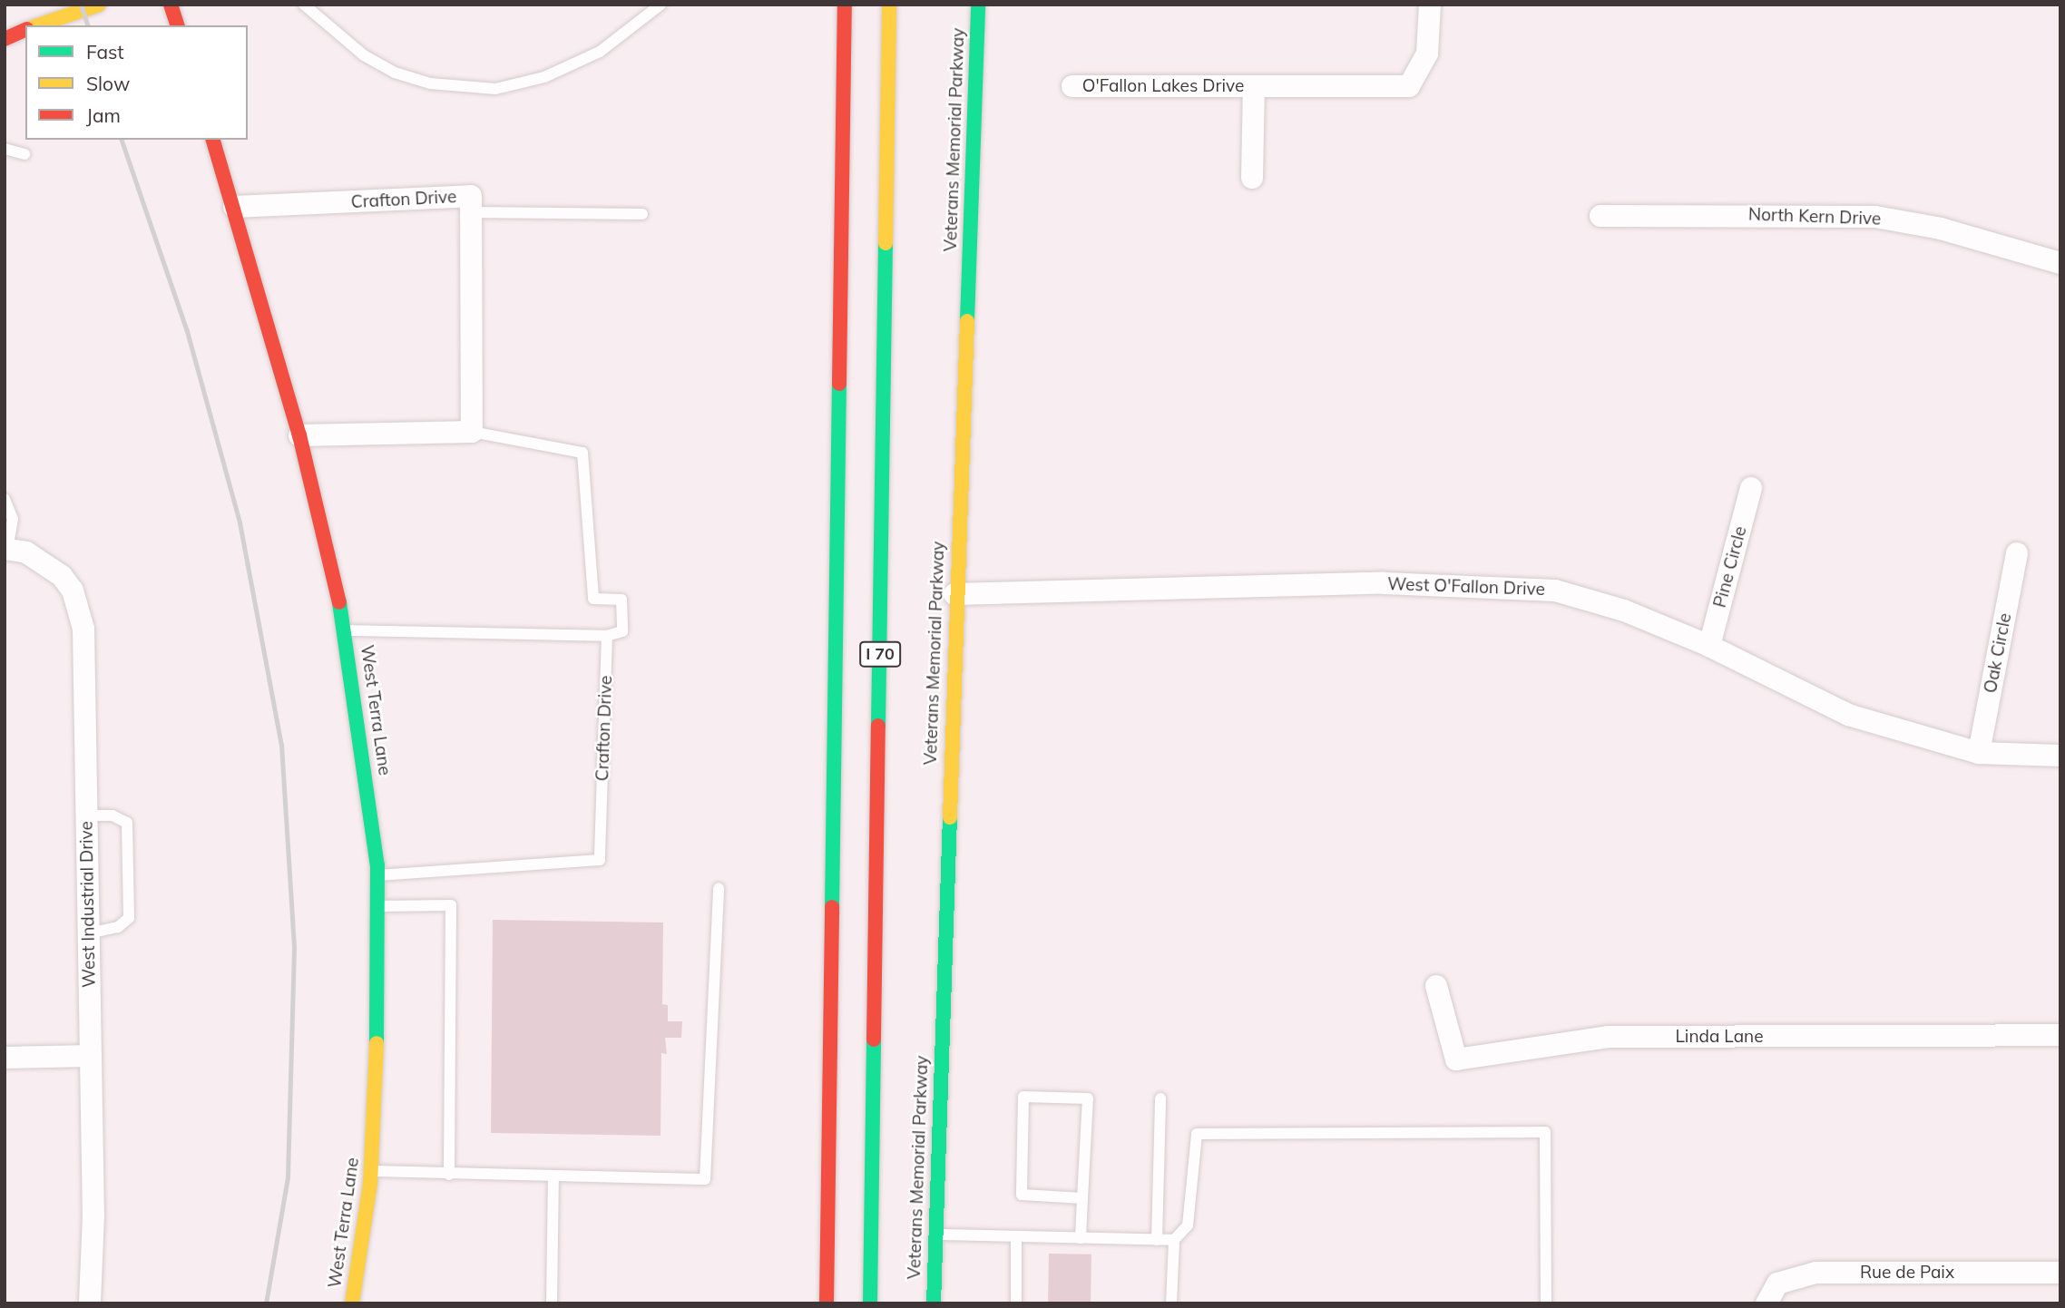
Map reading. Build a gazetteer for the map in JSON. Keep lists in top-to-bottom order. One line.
{"streets":{"main road":["Veterans Memorial Parkway","I 70","West Terra Lane"],"street":["O'Fallon Lakes Drive","Crafton Drive","North Kern Drive","Pine Circle","West O'Fallon Drive","Oak Circle","West Industrial Drive","Linda Lane","Rue de Paix"]},"crossings":[["Veterans Memorial Parkway","West O'Fallon Drive"],["Crafton Drive","West Terra Lane"],["Pine Circle","West O'Fallon Drive"],["West O'Fallon Drive","Oak Circle"]],"legend":["Fast","Slow","Jam"]}
